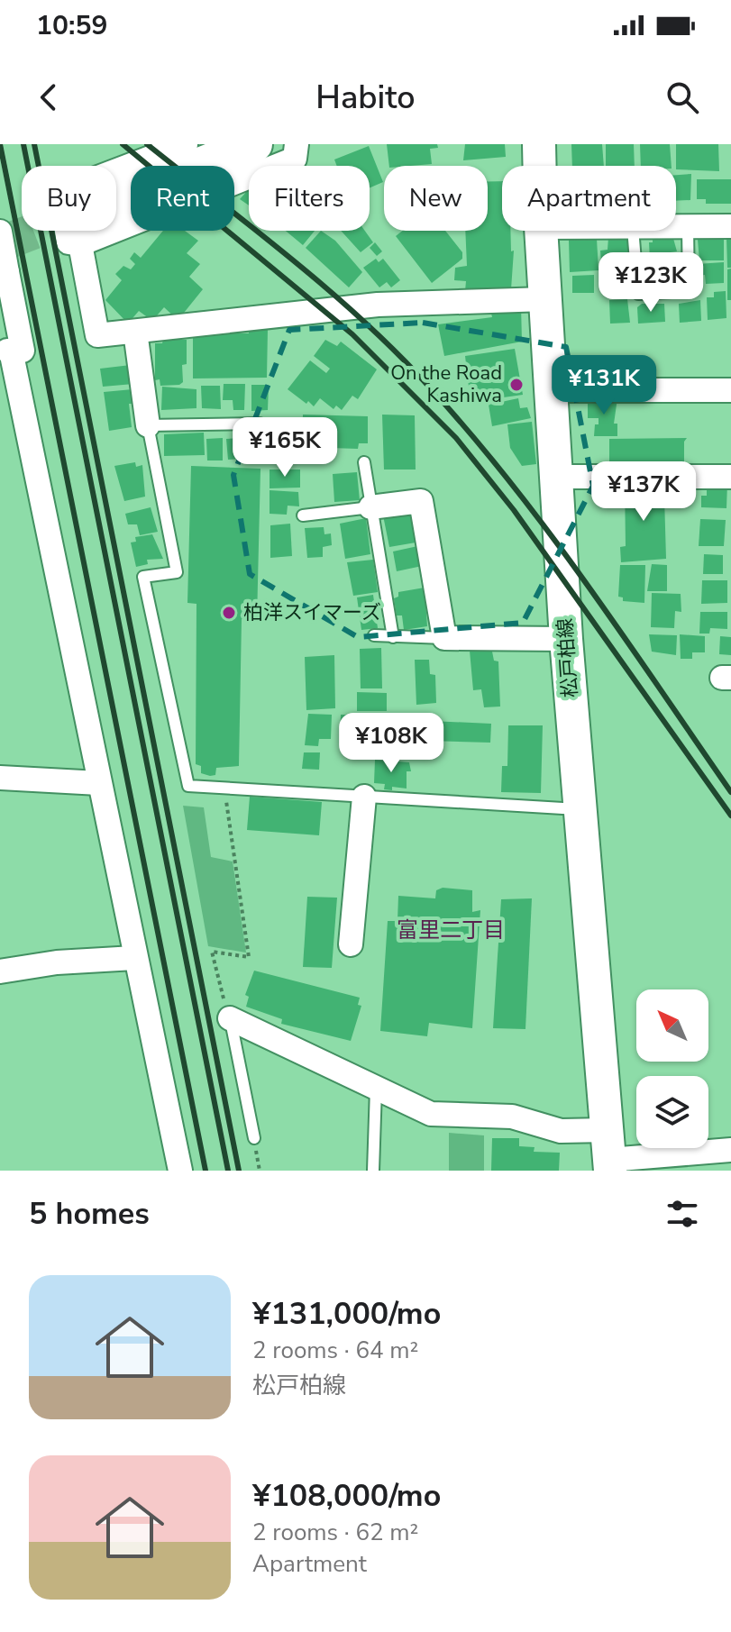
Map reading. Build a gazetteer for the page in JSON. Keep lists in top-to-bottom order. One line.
{"streets":{"main road":["松戸柏線"]},"districts":["富里二丁目"],"places":["On the Road Kashiwa","柏洋スイマーズ"],"north":"top left","page":{"status":"10:59","header":"Habito","chip":["Buy","Rent","Filters","New","Apartment"],"price":["¥123K","¥131K","¥165K","¥137K","¥108K"],"heading":"5 homes","list":[{"name":"¥131,000/mo","note":"2 rooms · 64 m² · 松戸柏線"},{"name":"¥108,000/mo","note":"2 rooms · 62 m² · Apartment"}]}}
